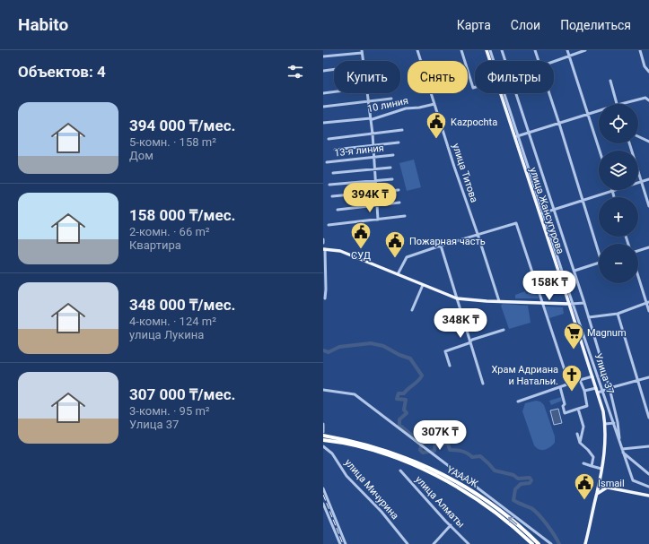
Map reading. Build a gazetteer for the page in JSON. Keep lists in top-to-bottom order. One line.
{"streets":{"highway":["ҮАААЖ"],"main road":["улица Жансугурова"],"street":["10 линия","13-я линия","улица Титова","Улица 37","улица Мичурина","улица Алматы"]},"crossings":[["10 линия","улица Титова"]],"places":{"public building":["Kazpochta","СУД","Пожарная часть","Ismail"],"supermarket":["Magnum"],"church":["Храм Адриана и Натальи."]},"page":{"header":"Habito","nav":["Карта","Слои","Поделиться"],"heading":"Объектов: 4","chip":["Купить","Снять","Фильтры"],"list":[{"name":"394 000 ₸/мес.","note":"5-комн. · 158 m² · Дом"},{"name":"158 000 ₸/мес.","note":"2-комн. · 66 m² · Квартира"},{"name":"348 000 ₸/мес.","note":"4-комн. · 124 m² · улица Лукина"},{"name":"307 000 ₸/мес.","note":"3-комн. · 95 m² · Улица 37"}],"map_buttons":["+","−"],"price":["394K ₸","158K ₸","348K ₸","307K ₸"]}}
